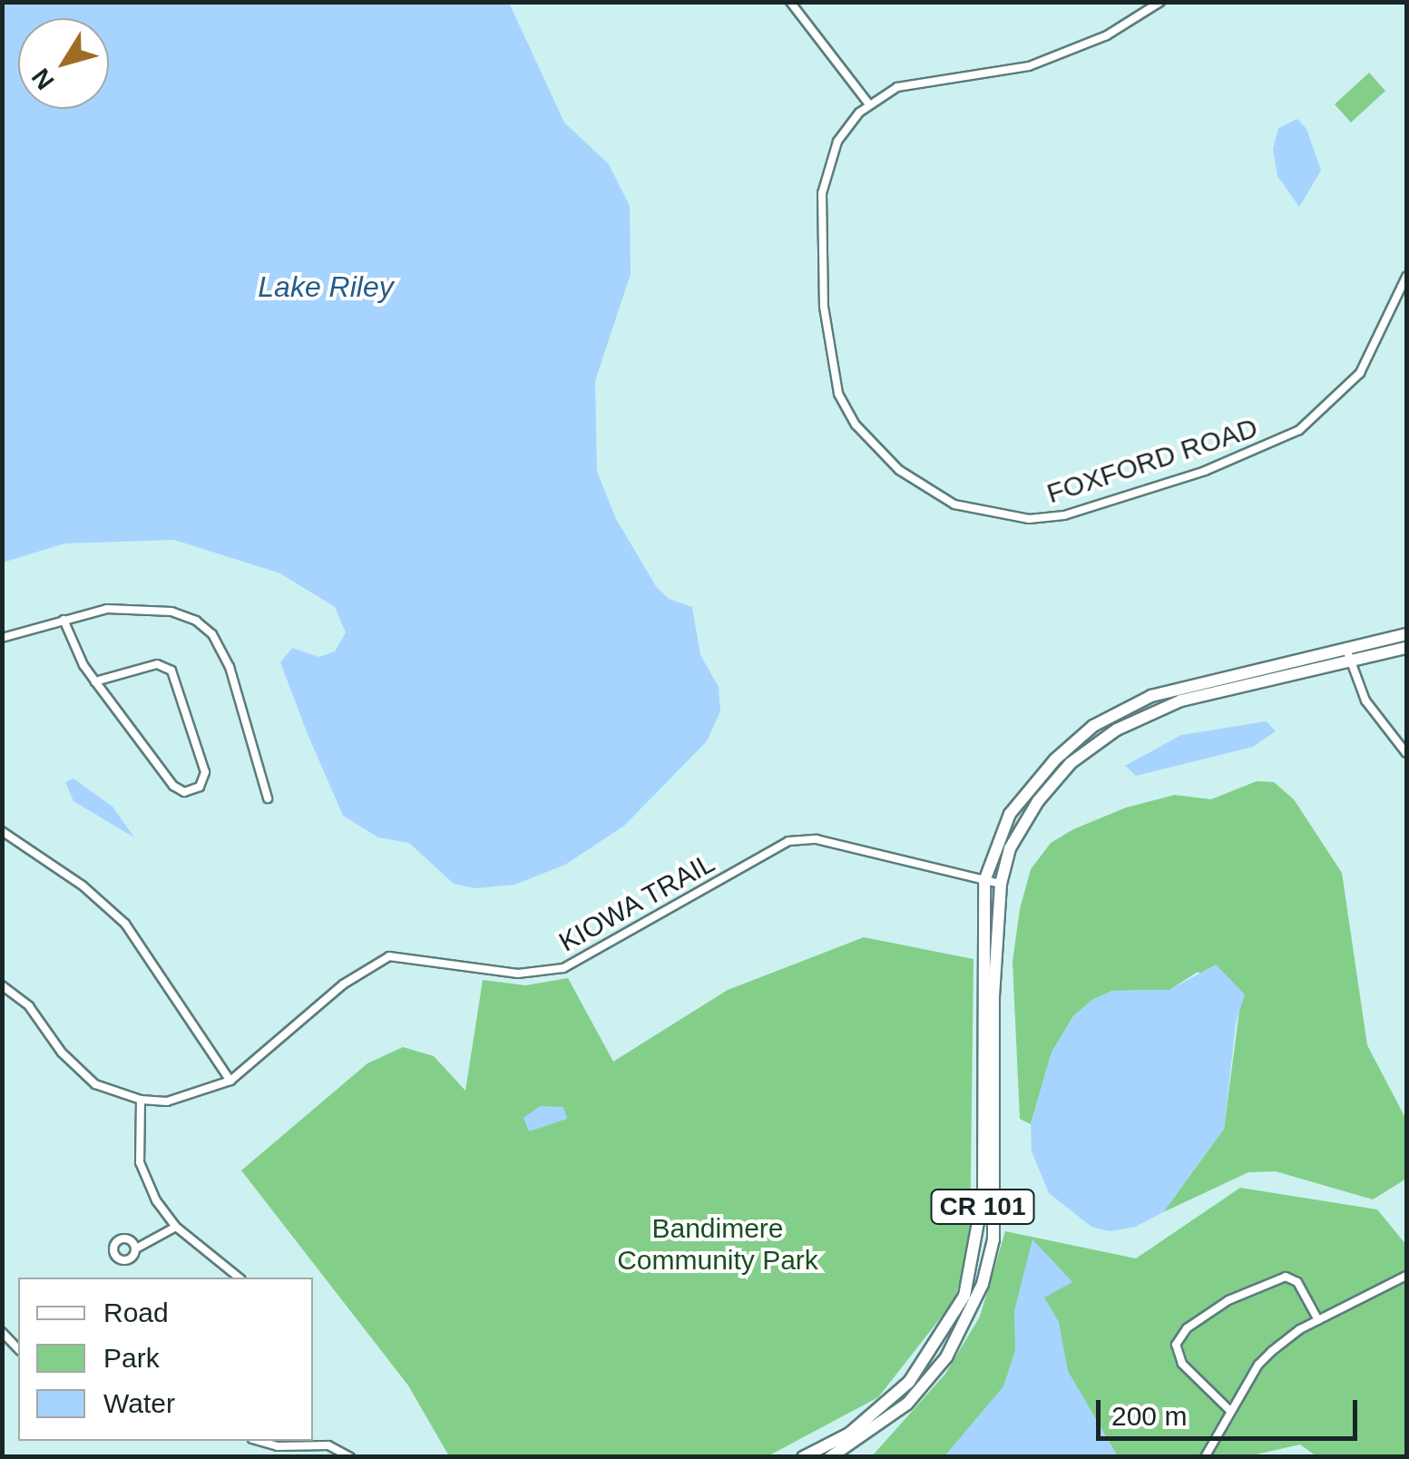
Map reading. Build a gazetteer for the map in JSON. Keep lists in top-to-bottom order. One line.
{"streets":{"main road":["CR 101"],"street":["FOXFORD ROAD","KIOWA TRAIL"]},"crossings":[["KIOWA TRAIL","CR 101"]],"water":["Lake Riley"],"parks":["Bandimere Community Park"],"legend":["Road","Park","Water"],"scale_bar":"200 m","north":"bottom left"}
